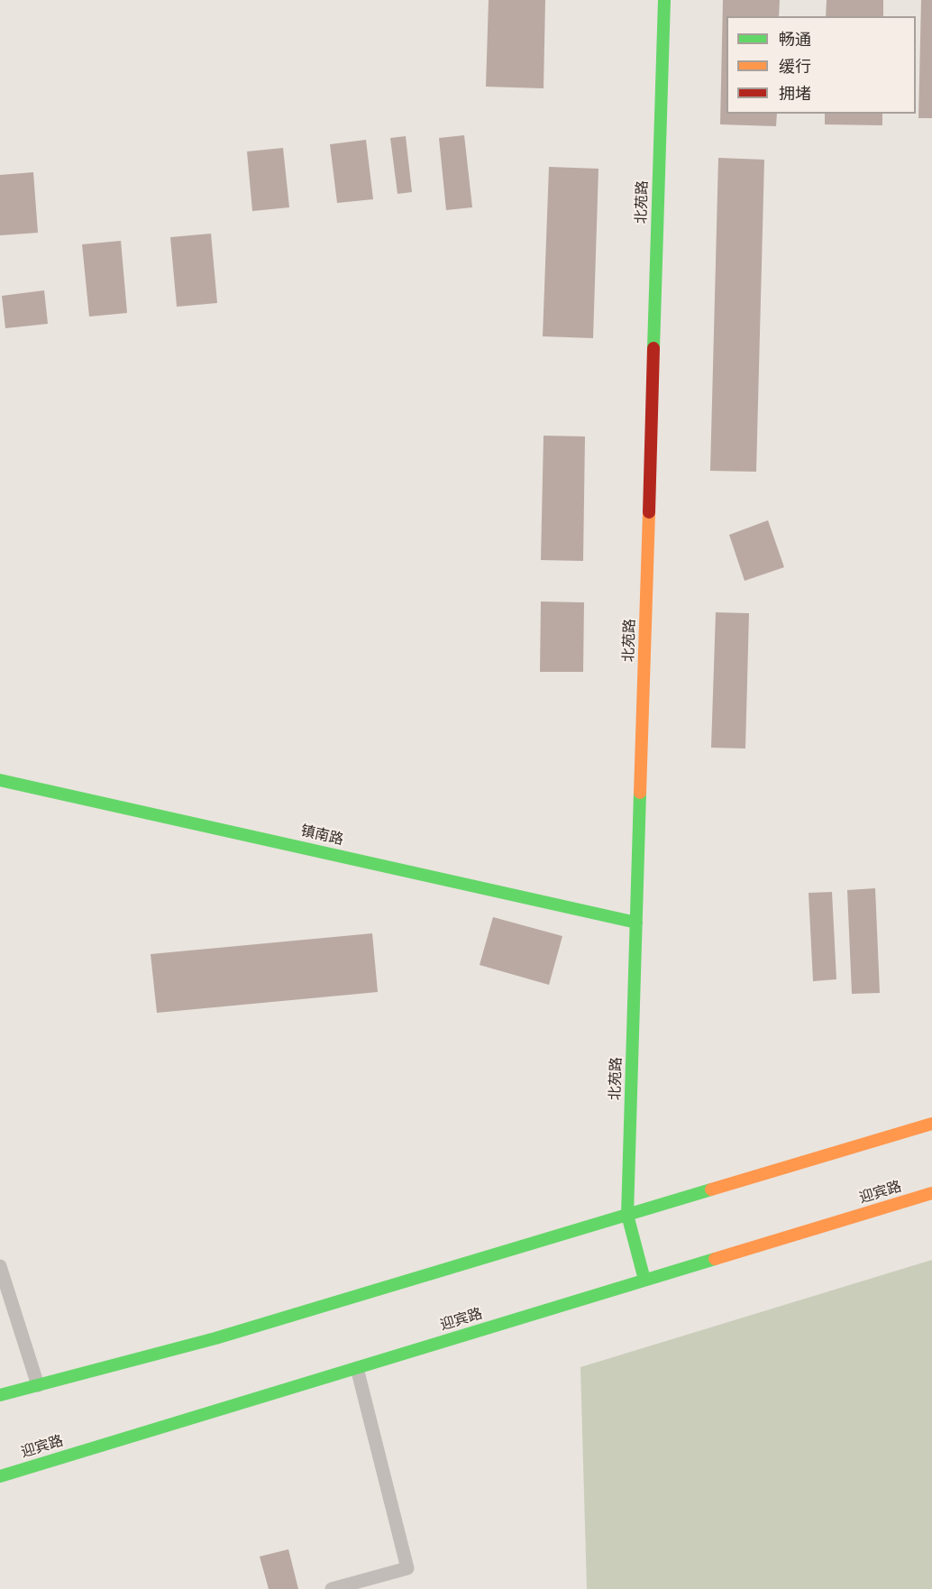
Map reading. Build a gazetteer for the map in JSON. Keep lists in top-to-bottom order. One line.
{"streets":{"main road":["北苑路","镇南路","迎宾路"]},"crossings":[["北苑路","镇南路"],["北苑路","迎宾路"]],"legend":["畅通","缓行","拥堵"]}
